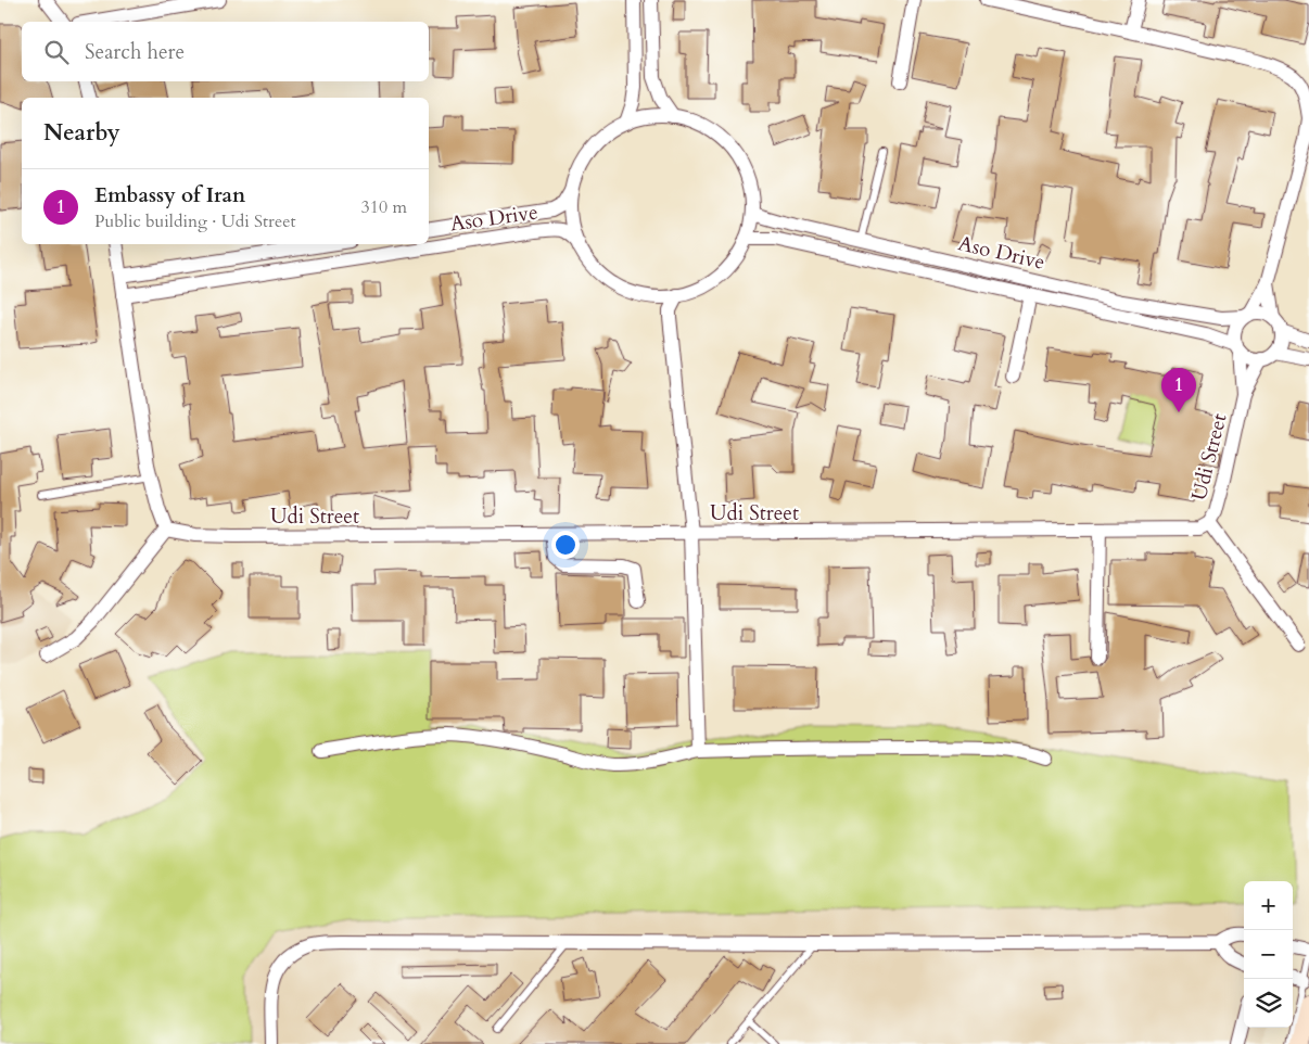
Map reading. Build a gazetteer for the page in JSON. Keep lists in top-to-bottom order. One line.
{"streets":{"street":["Aso Drive","Udi Street"]},"page":{"search":"Search here","heading":"Nearby","list":[{"mark":"1","name":"Embassy of Iran","note":"Public building · Udi Street","value":"310 m"}],"pins":"1","map_buttons":["+","−"]}}
